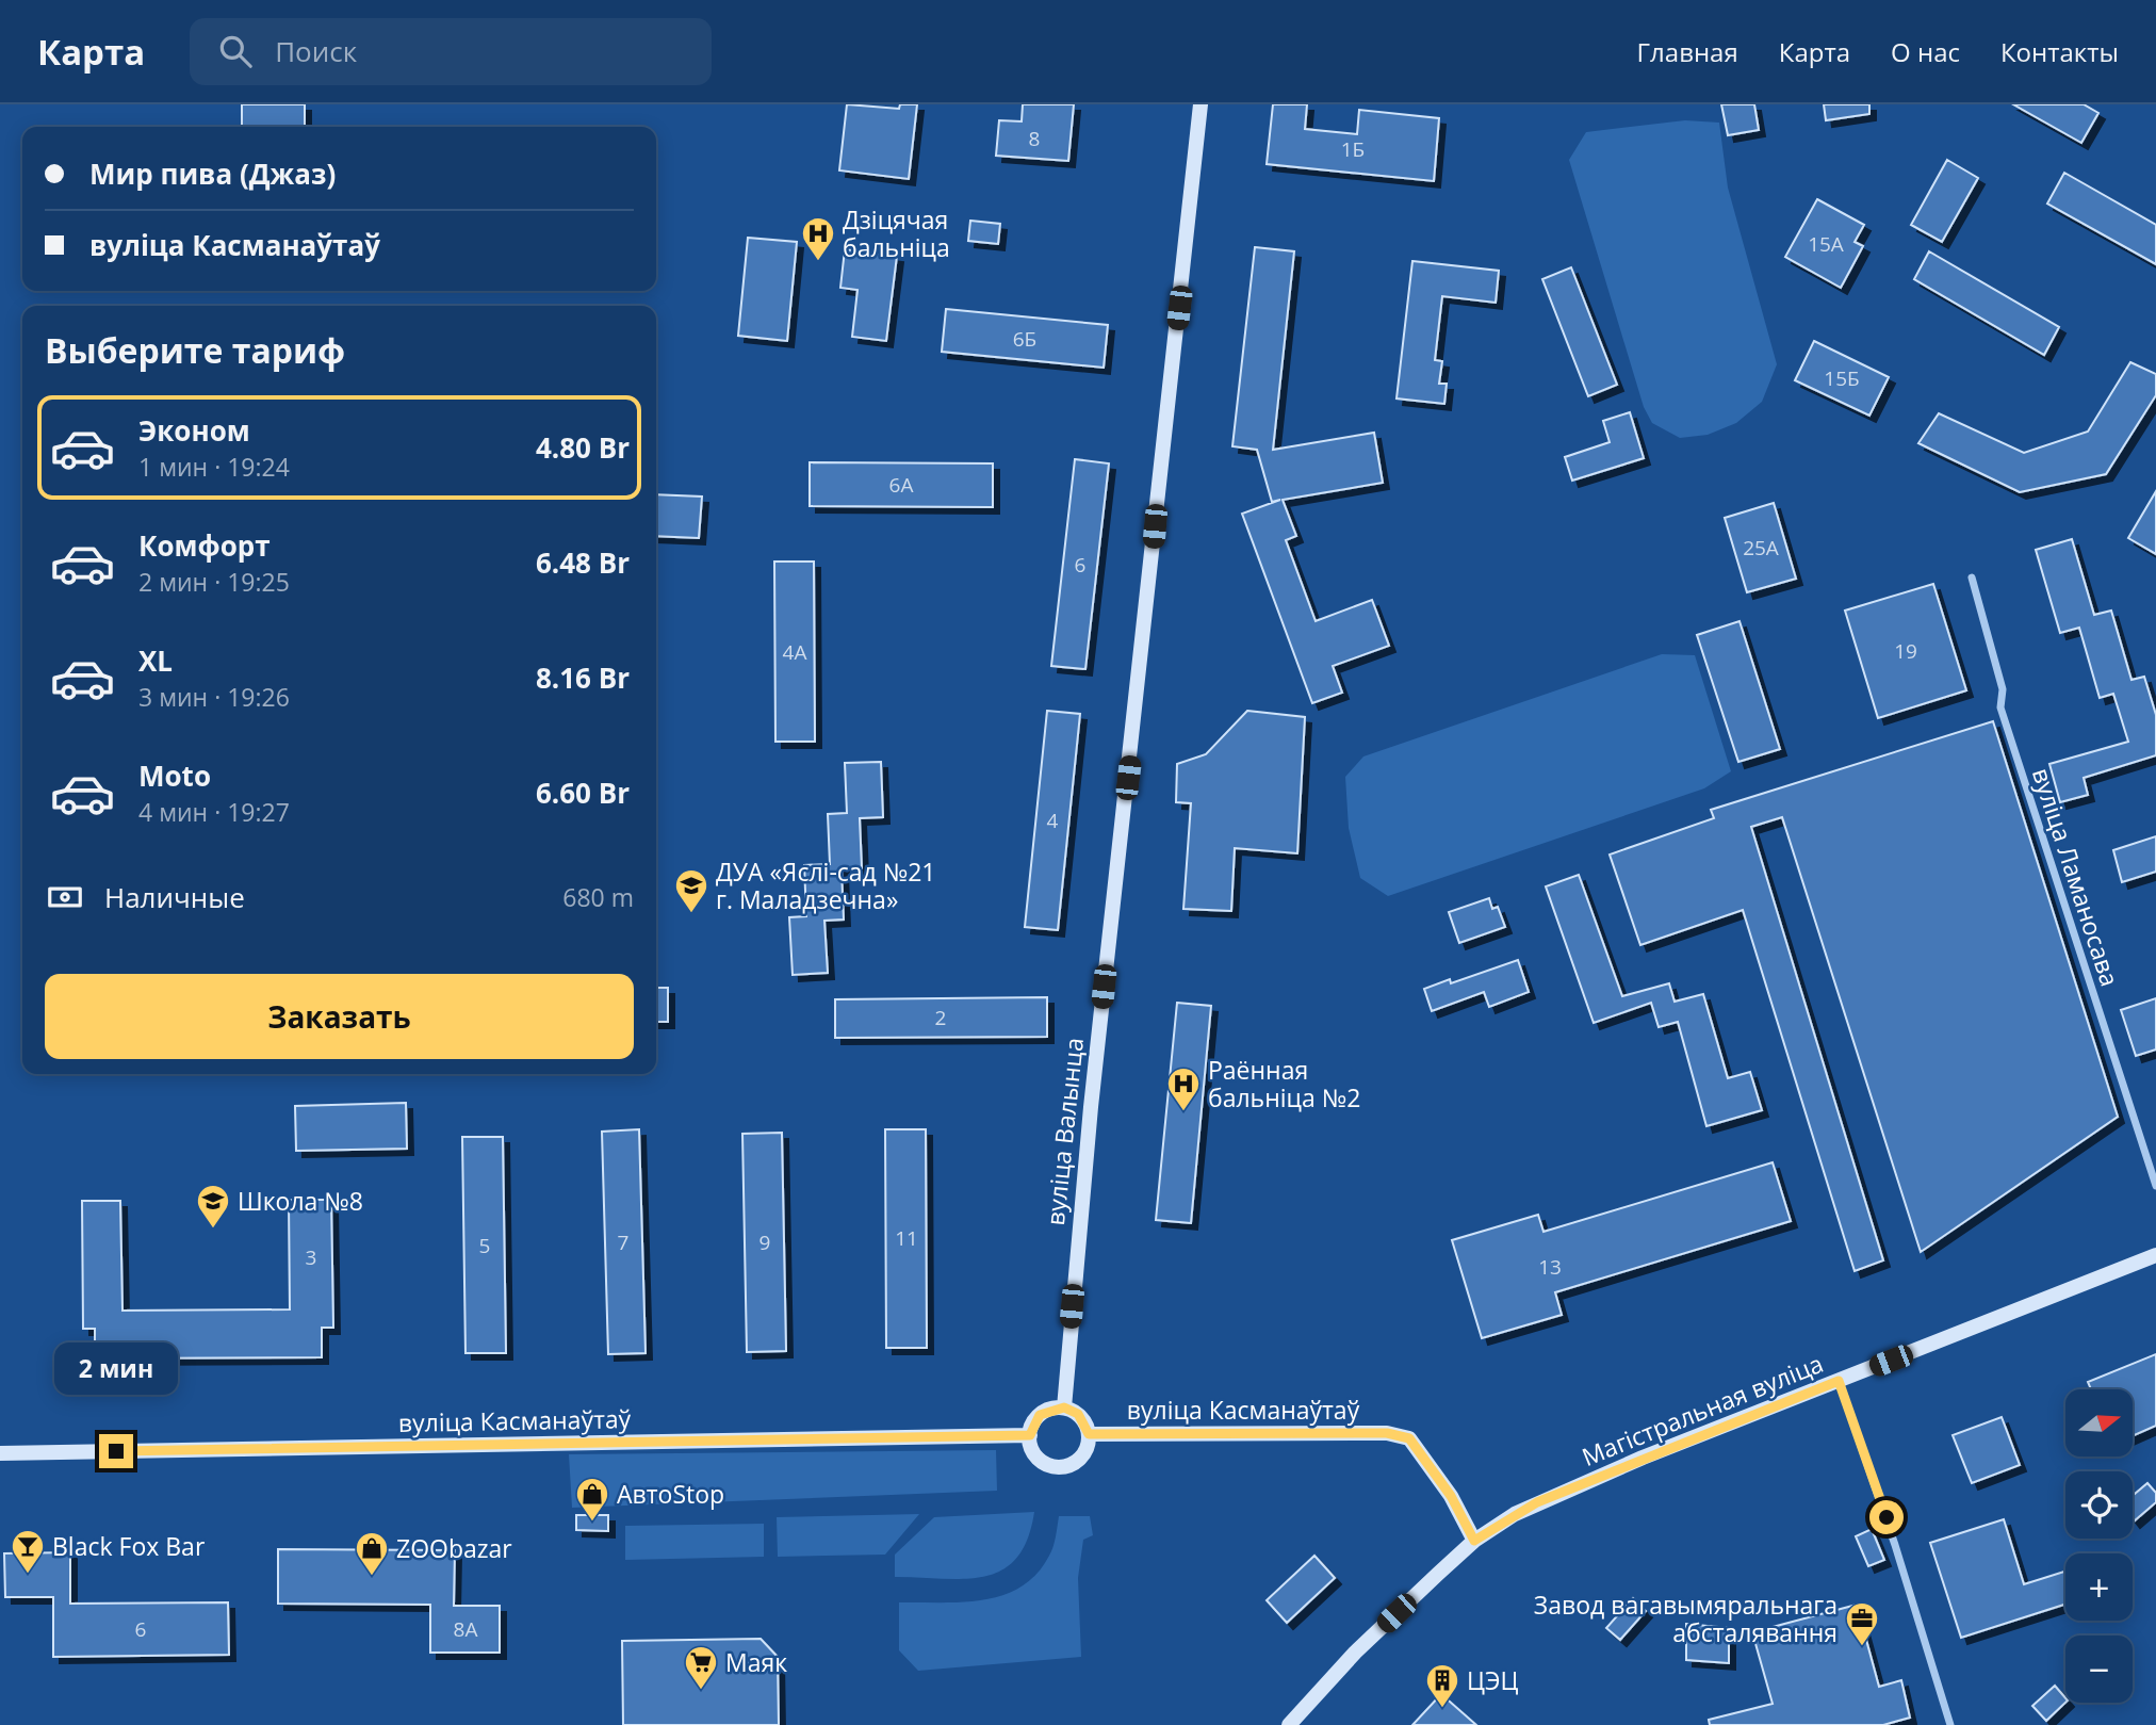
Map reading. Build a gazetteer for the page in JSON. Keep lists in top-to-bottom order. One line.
{"streets":{"street":["вуліца Ламаносава","вуліца Валынца","вуліца Касманаўтаў","Магістральная вуліца"]},"crossings":[["вуліца Валынца","вуліца Касманаўтаў"],["вуліца Касманаўтаў","Магістральная вуліца"]],"places":{"hospital":["Дзіцячая бальніца","Раённая бальніца №2"],"school or university":["ДУА «Яслі-сад №21 г. Маладзечна»","Школа №8"],"shop":["АвтоStop","ZOObazar"],"bar":["Black Fox Bar"],"office":["Завод вагавымяральнага абсталявання"],"supermarket":["Маяк"],"building":["ЦЭЦ"]},"house_numbers":["8","1Б","15А","6Б","15Б","6А","25А","6","19","4А","4","2","11","7","9","5","3","13","6","8А"],"north":"right","page":{"header":"Карта","search":"Поиск","nav":["Главная","Карта","О нас","Контакты"],"banner":["Мир пива (Джаз)","вуліца Касманаўтаў"],"heading":"Выберите тариф","list":[{"name":"Эконом","note":"1 мин · 19:24","value":"4.80 Br"},{"name":"Комфорт","note":"2 мин · 19:25","value":"6.48 Br"},{"name":"XL","note":"3 мин · 19:26","value":"8.16 Br"},{"name":"Moto","note":"4 мин · 19:27","value":"6.60 Br"}],"pay":["Наличные","680 m"],"buttons":"Заказать","bubble":"2 мин","map_buttons":["+","−"]}}
